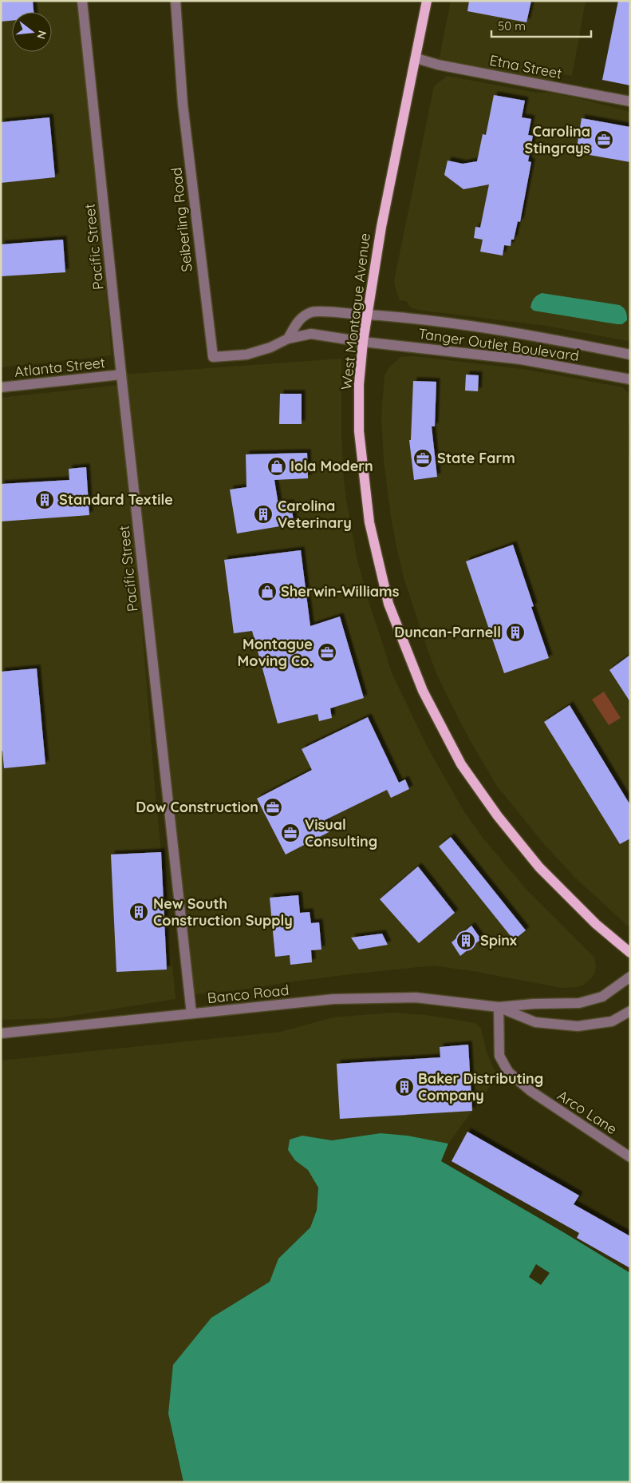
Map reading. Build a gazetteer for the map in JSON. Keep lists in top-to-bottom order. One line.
{"streets":{"main road":["West Montague Avenue"],"street":["Etna Street","Seiberling Road","Pacific Street","Tanger Outlet Boulevard","Atlanta Street","Banco Road","Arco Lane"]},"crossings":[["Etna Street","West Montague Avenue"],["Seiberling Road","West Montague Avenue"],["Seiberling Road","Tanger Outlet Boulevard"],["Pacific Street","Atlanta Street"],["Pacific Street","Banco Road"],["West Montague Avenue","Tanger Outlet Boulevard"],["Banco Road","Arco Lane"]],"places":{"office":["Carolina Stingrays","State Farm","Montague Moving Co.","Dow Construction","Visual Consulting"],"shop":["Iola Modern","Sherwin-Williams"],"building":["Standard Textile","Carolina Veterinary","Duncan-Parnell","New South Construction Supply","Spinx","Baker Distributing Company"]},"scale_bar":"50 m","north":"right"}
